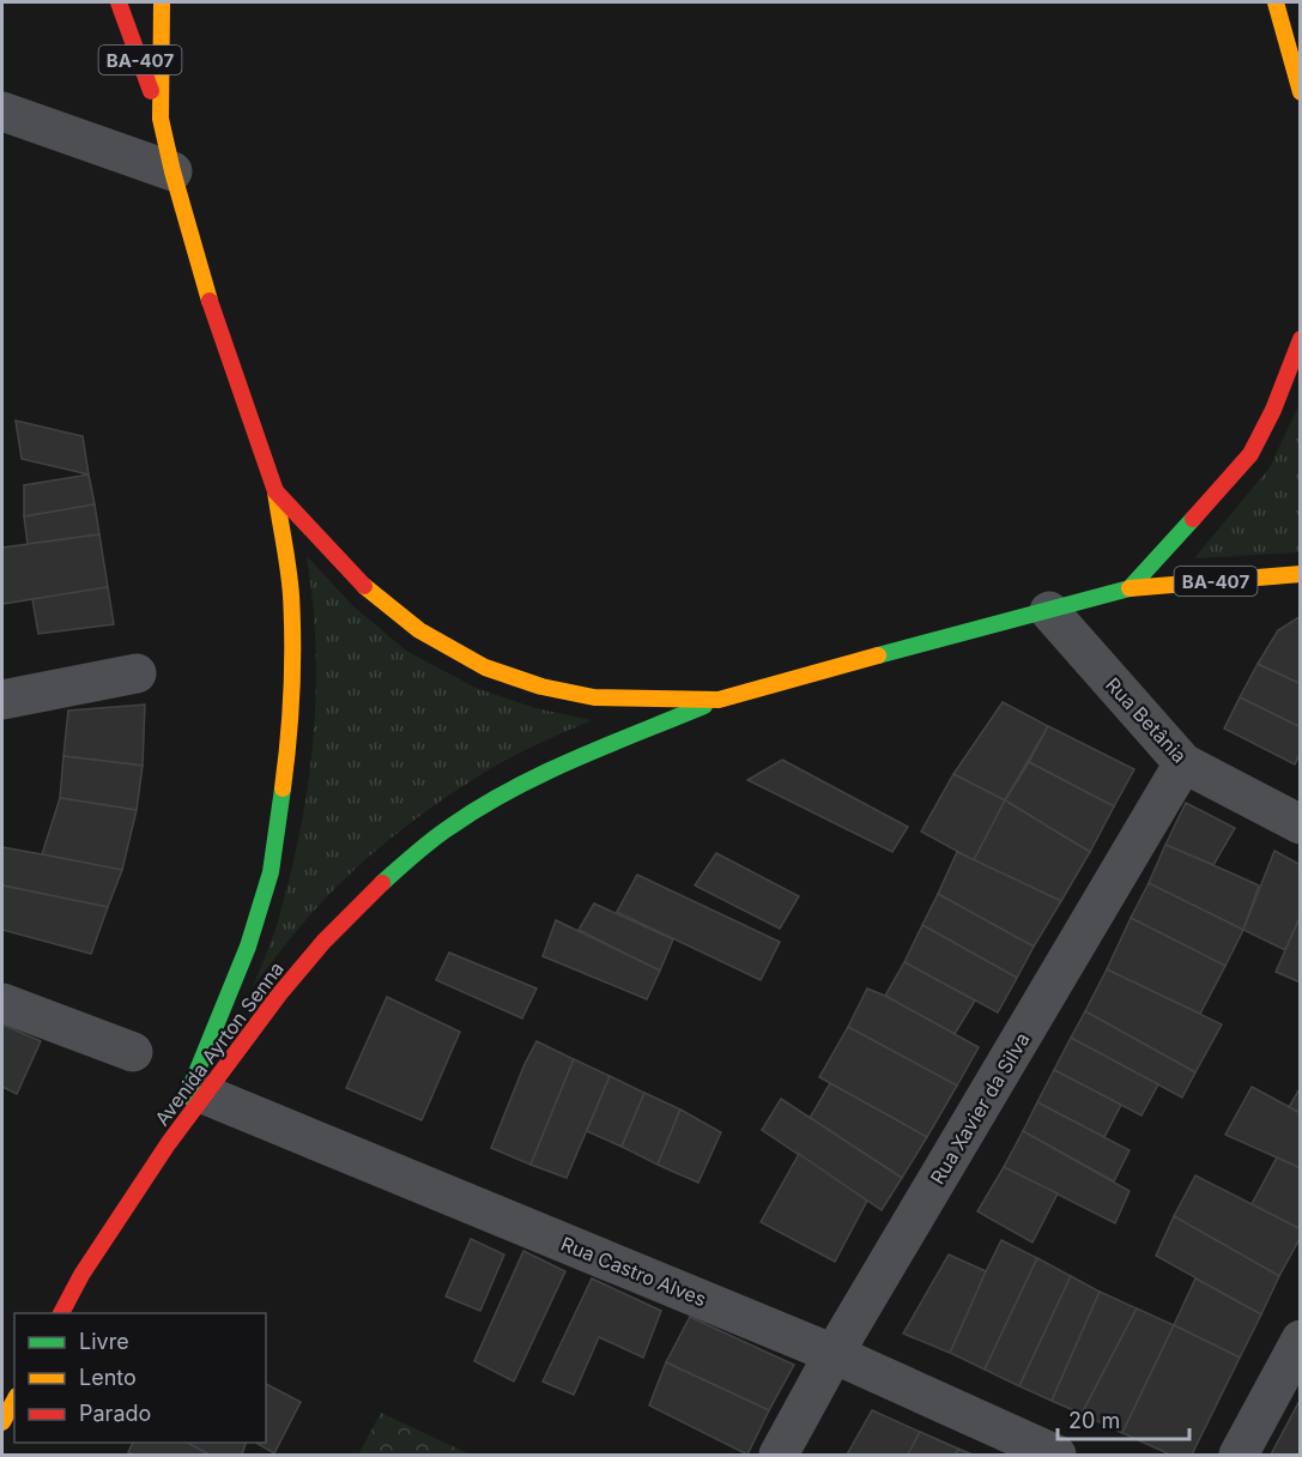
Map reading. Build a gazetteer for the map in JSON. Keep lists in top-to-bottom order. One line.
{"streets":{"main road":["BA-407","Avenida Ayrton Senna"],"street":["Rua Betânia","Rua Xavier da Silva","Rua Castro Alves"]},"crossings":[["Rua Betânia","Rua Xavier da Silva"],["Avenida Ayrton Senna","Rua Castro Alves"],["Rua Xavier da Silva","Rua Castro Alves"]],"legend":["Livre","Lento","Parado"],"scale_bar":"20 m"}
